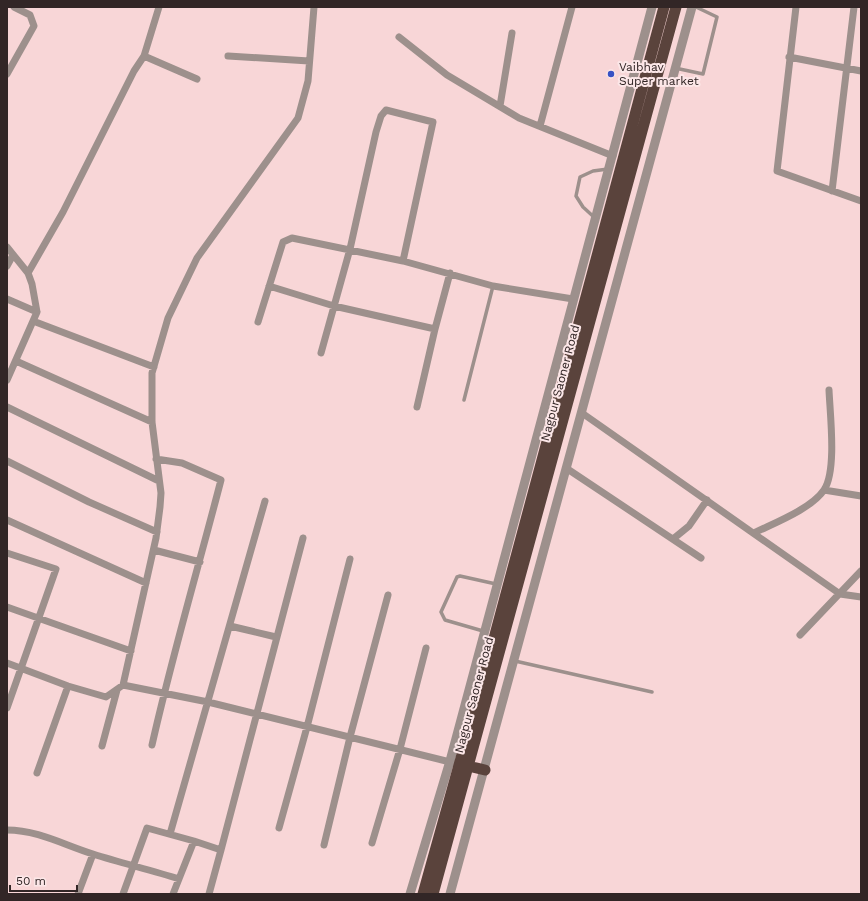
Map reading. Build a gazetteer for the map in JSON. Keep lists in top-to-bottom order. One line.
{"streets":{"highway":["Nagpur Saoner Road"]},"places":["Vaibhav Super market"],"scale_bar":"50 m"}
